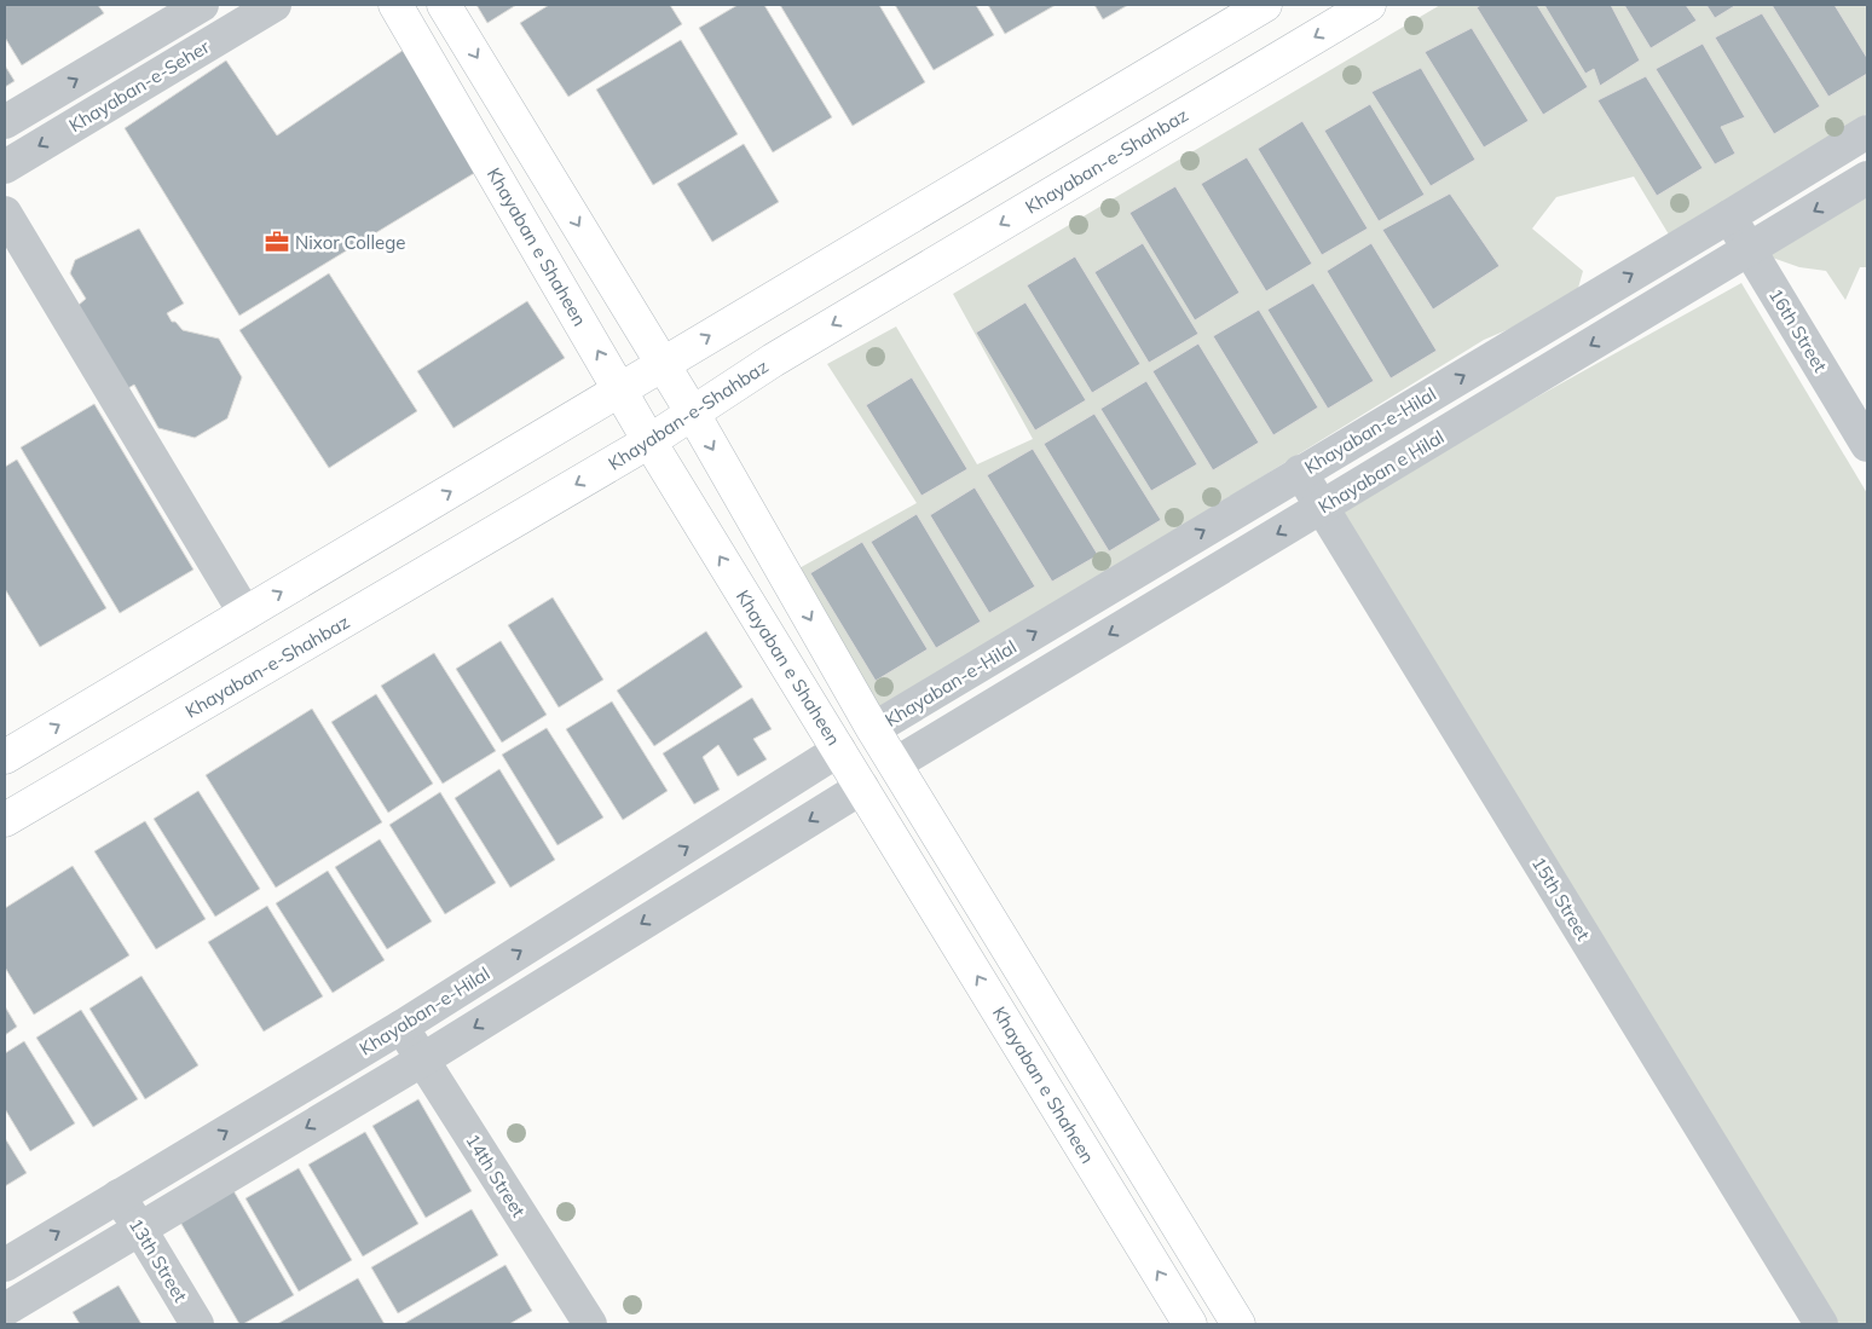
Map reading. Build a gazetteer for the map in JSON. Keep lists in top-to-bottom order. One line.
{"streets":{"main road":["Khayaban-e-Shahbaz","Khayaban e Shaheen"],"street":["Khayaban-e-Seher","16th Street","Khayaban-e-Hilal","Khayaban e Hilal","15th Street","14th Street","13th Street"]},"crossings":[["Khayaban-e-Shahbaz","Khayaban e Shaheen"],["Khayaban e Shaheen","Khayaban-e-Hilal"],["16th Street","Khayaban-e-Hilal"],["16th Street","Khayaban e Hilal"],["Khayaban-e-Hilal","15th Street"],["Khayaban-e-Hilal","14th Street"],["Khayaban-e-Hilal","13th Street"],["Khayaban e Hilal","15th Street"]],"one_way":["Khayaban e Hilal"],"places":{"office":["Nixor College"]}}
